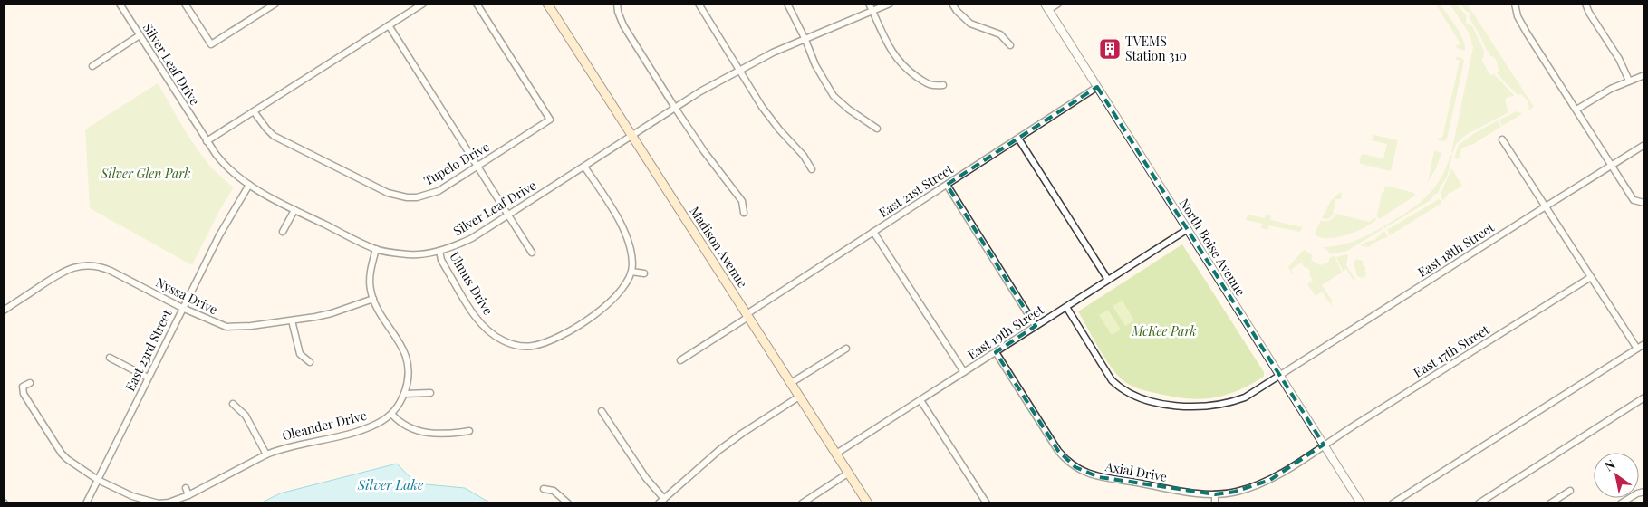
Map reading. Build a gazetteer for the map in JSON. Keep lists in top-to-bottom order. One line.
{"streets":{"main road":["Madison Avenue"],"street":["Silver Leaf Drive","Tupelo Drive","East 21st Street","North Boise Avenue","East 18th Street","Ulmus Drive","Nyssa Drive","East 19th Street","East 23rd Street","East 17th Street","Oleander Drive","Axial Drive"]},"crossings":[["Silver Leaf Drive","Madison Avenue"],["Silver Leaf Drive","Ulmus Drive"],["Silver Leaf Drive","East 23rd Street"],["Silver Leaf Drive","Oleander Drive"],["East 21st Street","Madison Avenue"],["East 21st Street","North Boise Avenue"],["Madison Avenue","East 19th Street"],["North Boise Avenue","East 18th Street"],["North Boise Avenue","East 19th Street"],["North Boise Avenue","East 17th Street"],["North Boise Avenue","Axial Drive"],["East 18th Street","East 19th Street"],["Nyssa Drive","East 23rd Street"],["Nyssa Drive","Oleander Drive"],["East 19th Street","Axial Drive"],["East 23rd Street","Oleander Drive"],["East 17th Street","Axial Drive"]],"water":["Silver Lake"],"parks":["Silver Glen Park","McKee Park"],"places":{"building":["TVEMS Station 310"]},"north":"top left"}
